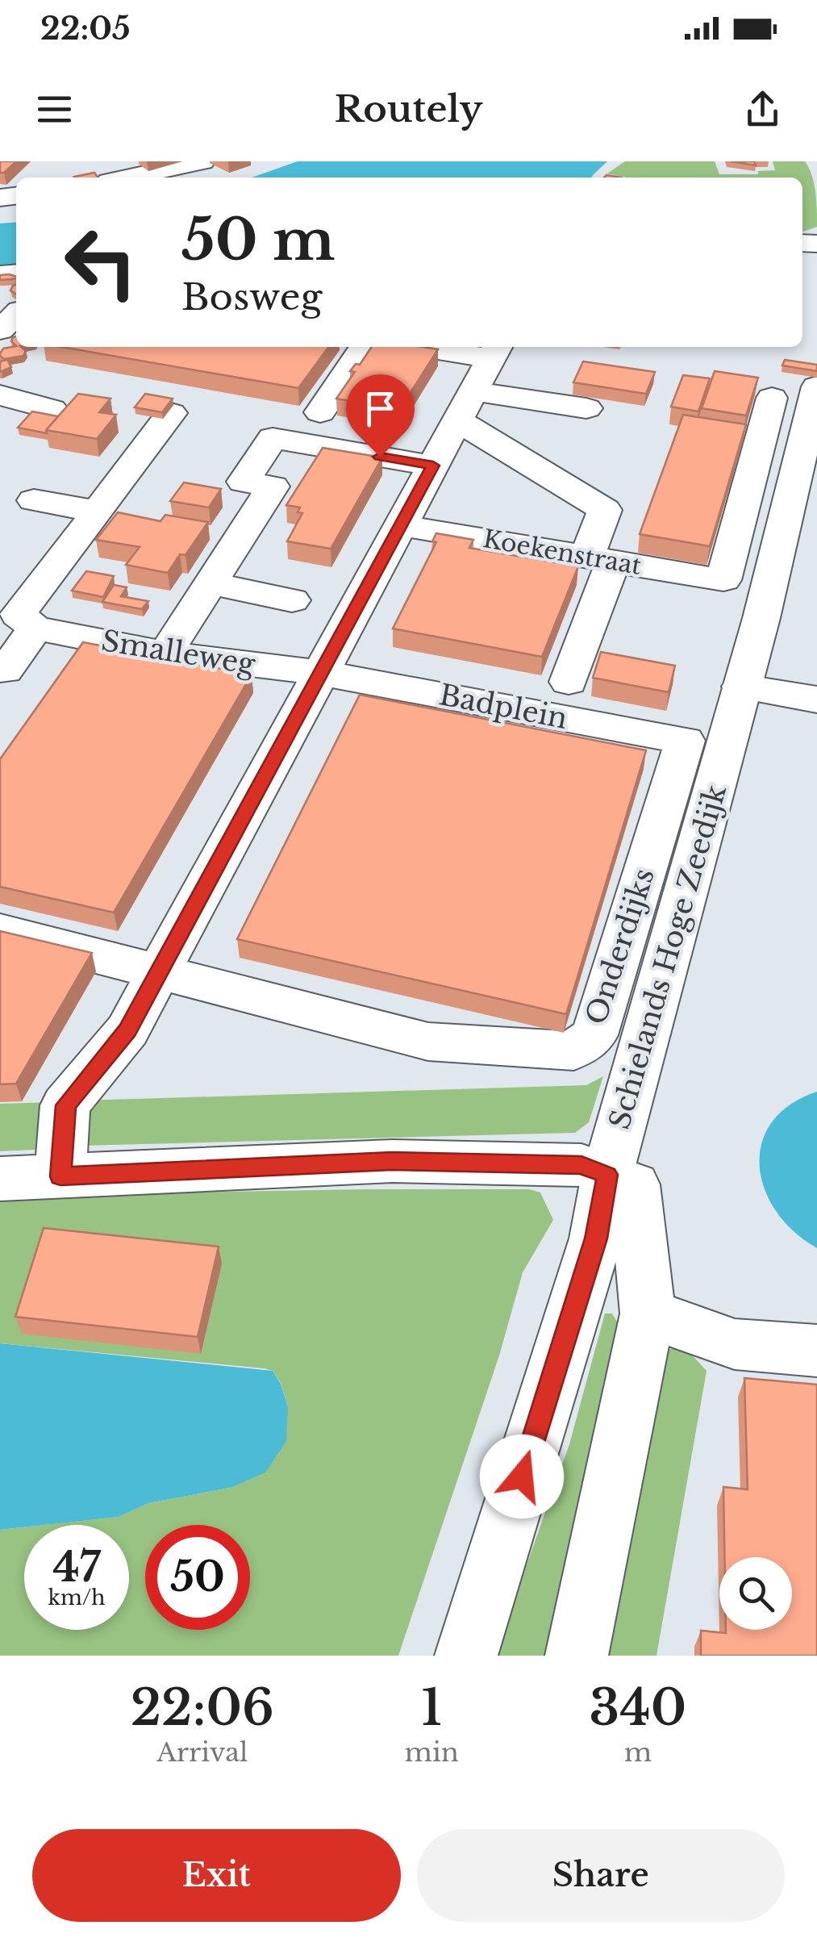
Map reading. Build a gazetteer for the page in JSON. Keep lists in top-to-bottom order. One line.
{"streets":{"main road":["Koekenstraat","Smalleweg","Badplein","Onderdijks","Schielands Hoge Zeedijk"]},"crossings":[["Smalleweg","Badplein"],["Badplein","Onderdijks"]],"page":{"status":"22:05","header":"Routely","turn":["50 m","Bosweg"],"speed":"47 km/h","limit":"50","eta":["22:06","Arrival","1","min","340","m"],"buttons":["Exit","Share"]}}
